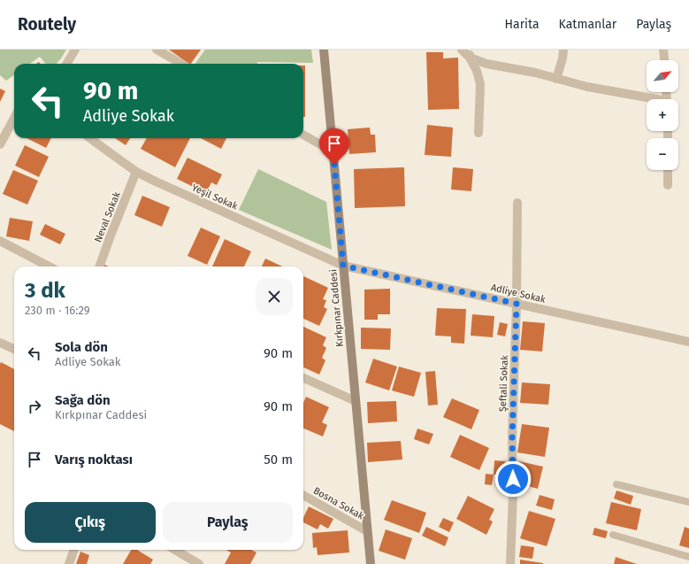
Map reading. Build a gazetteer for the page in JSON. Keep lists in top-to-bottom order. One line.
{"streets":{"street":["Yeşil Sokak","Neval Sokak","Adliye Sokak","Kırkpınar Caddesi","Şeftali Sokak","Bosna Sokak"]},"crossings":[["Yeşil Sokak","Neval Sokak"],["Yeşil Sokak","Adliye Sokak"],["Yeşil Sokak","Kırkpınar Caddesi"],["Adliye Sokak","Kırkpınar Caddesi"],["Adliye Sokak","Şeftali Sokak"],["Kırkpınar Caddesi","Bosna Sokak"]],"north":"top right","page":{"header":"Routely","nav":["Harita","Katmanlar","Paylaş"],"map_buttons":["+","−"],"turn":["90 m","Adliye Sokak"],"heading":["3 dk","230 m · 16:29"],"list":[{"name":"Sola dön","note":"Adliye Sokak","value":"90 m"},{"name":"Sağa dön","note":"Kırkpınar Caddesi","value":"90 m"},{"name":"Varış noktası","value":"50 m"}],"buttons":["Çıkış","Paylaş"]}}
